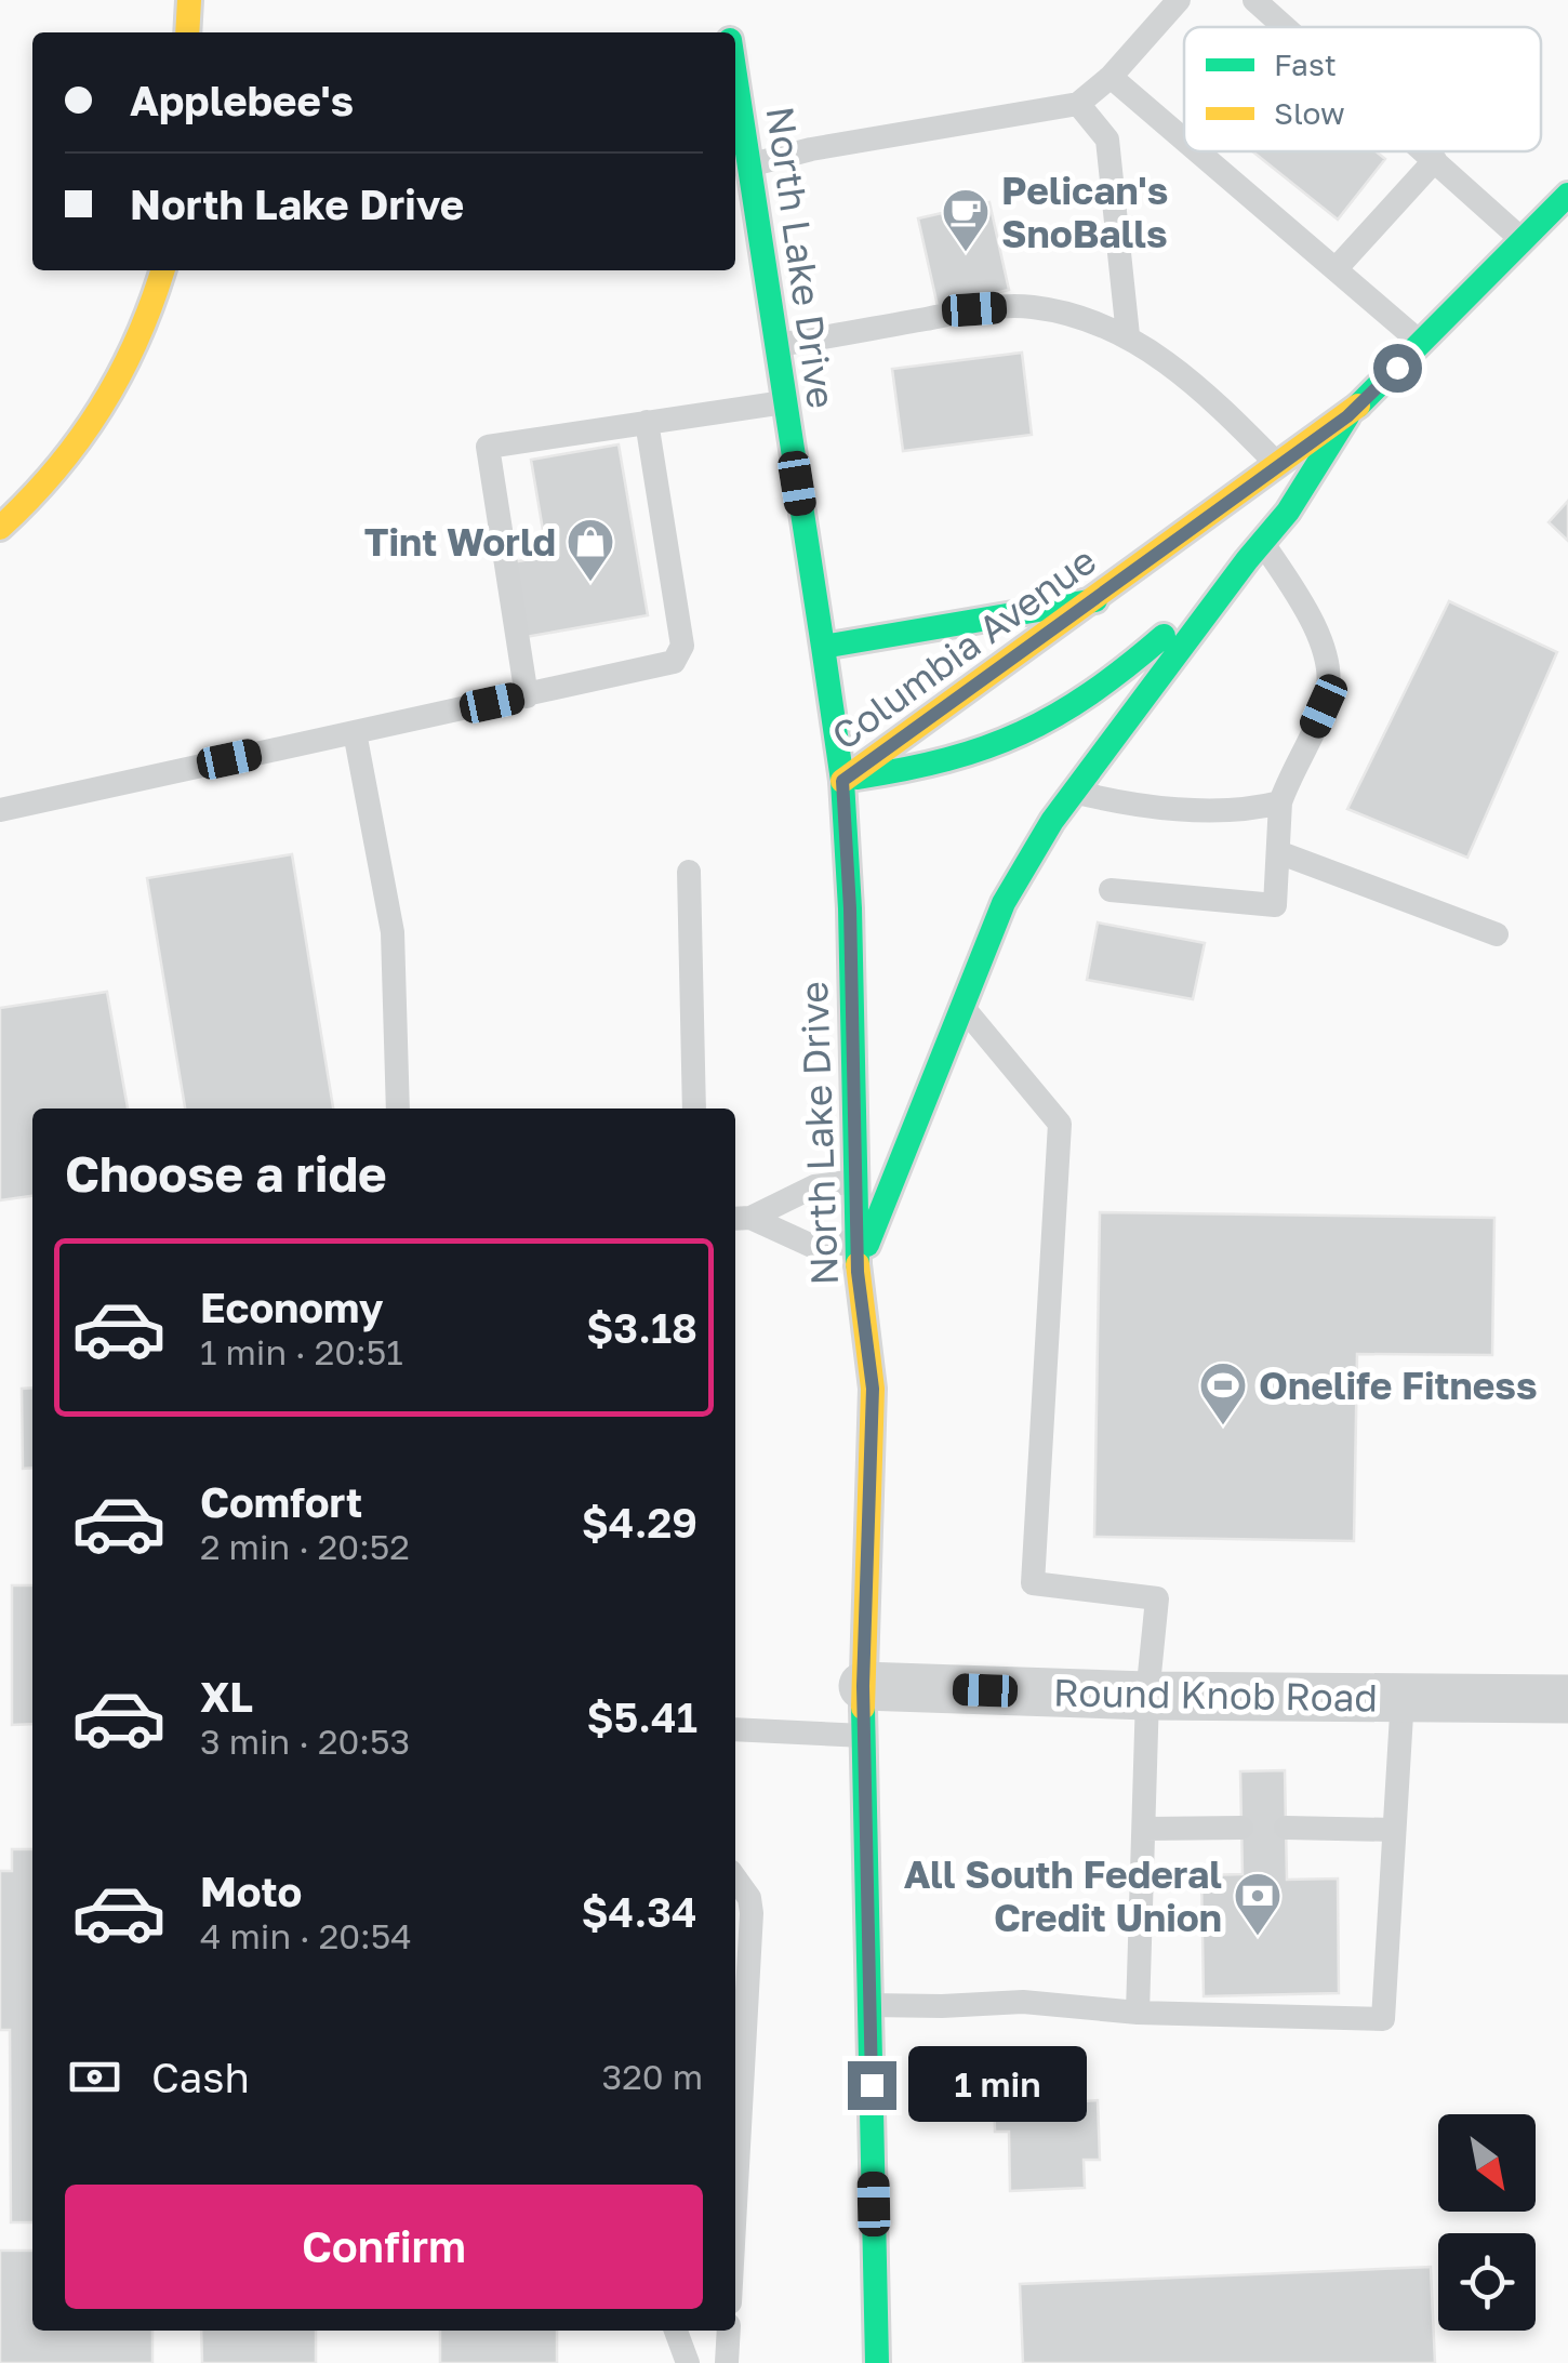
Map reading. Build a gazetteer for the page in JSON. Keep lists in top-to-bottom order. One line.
{"streets":{"main road":["North Lake Drive","Columbia Avenue"],"street":["Round Knob Road"]},"crossings":[["North Lake Drive","Columbia Avenue"],["North Lake Drive","Round Knob Road"]],"places":{"cafe":["Pelican's SnoBalls"],"shop":["Tint World"],"sports":["Onelife Fitness"],"bank":["All South Federal Credit Union"]},"legend":["Fast","Slow"],"north":"bottom right","page":{"banner":["Applebee's","North Lake Drive"],"heading":"Choose a ride","list":[{"name":"Economy","note":"1 min · 20:51","value":"$3.18"},{"name":"Comfort","note":"2 min · 20:52","value":"$4.29"},{"name":"XL","note":"3 min · 20:53","value":"$5.41"},{"name":"Moto","note":"4 min · 20:54","value":"$4.34"}],"pay":["Cash","320 m"],"bubble":"1 min","buttons":"Confirm"}}
